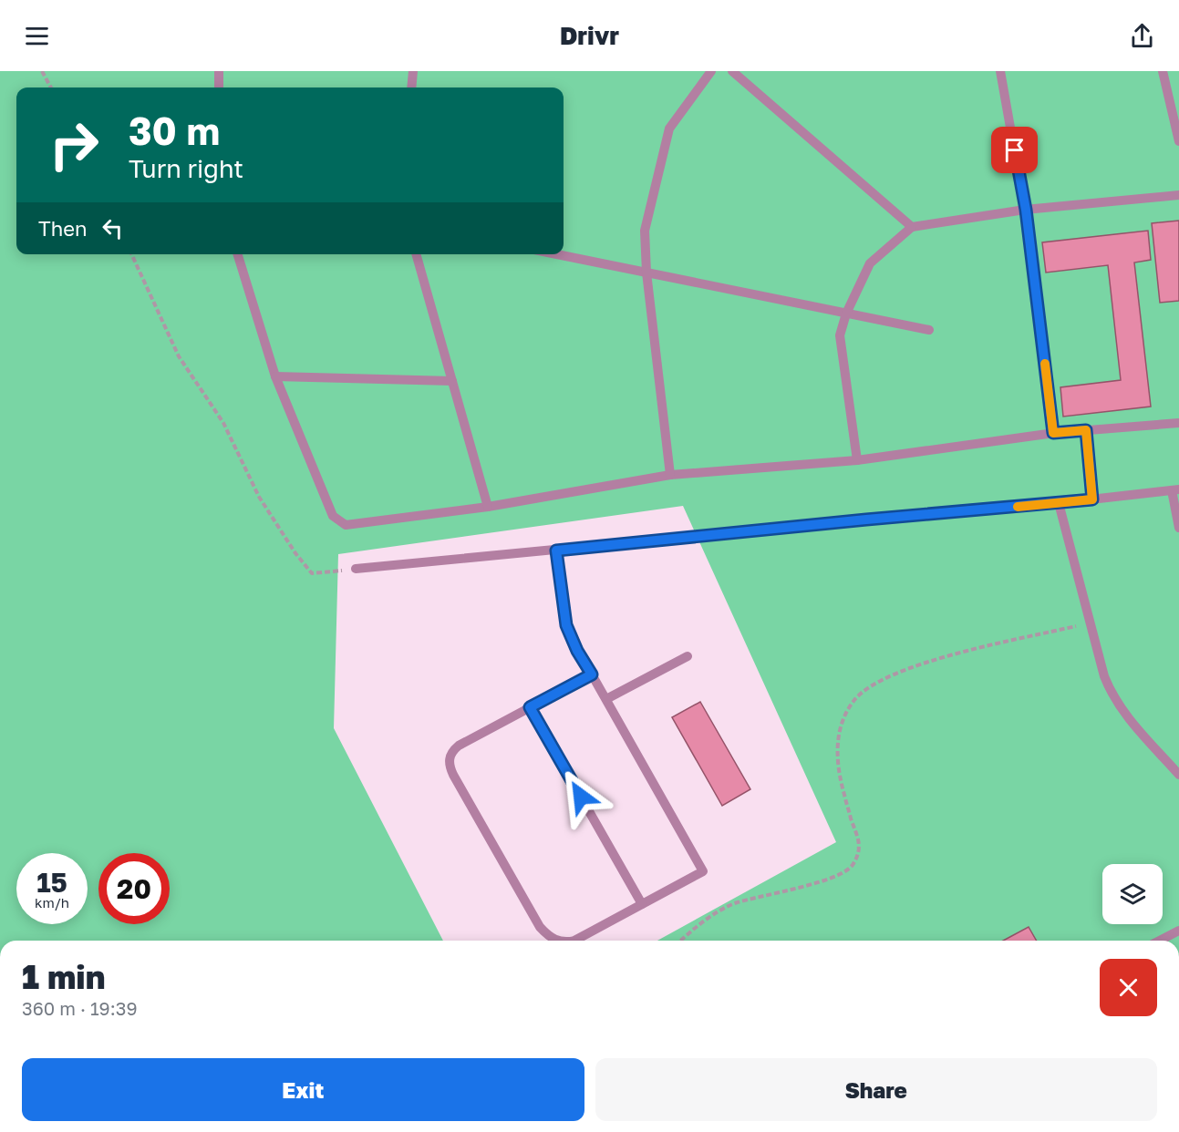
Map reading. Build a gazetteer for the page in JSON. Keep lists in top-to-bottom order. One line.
{"page":{"header":"Drivr","turn":["30 m","Turn right"],"then":"Then","speed":"15 km/h","limit":"20","heading":["1 min","360 m · 19:39"],"buttons":["Exit","Share"]}}
